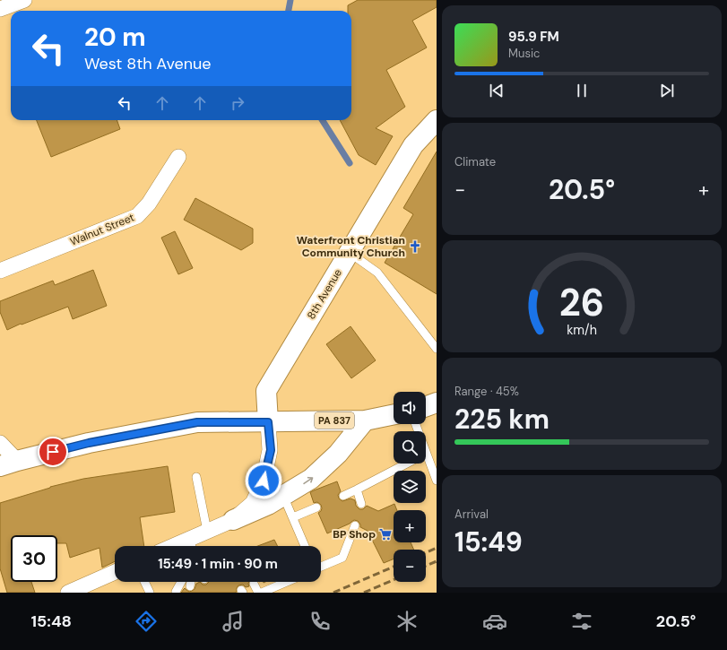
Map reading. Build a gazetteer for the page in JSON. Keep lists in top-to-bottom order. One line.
{"streets":{"main road":["8th Avenue","PA 837"],"street":["Walnut Street"]},"crossings":[["8th Avenue","PA 837"]],"places":{"church":["Waterfront Christian Community Church"],"supermarket":["BP Shop"]},"page":{"turn":["20 m","West 8th Avenue"],"song":["95.9 FM","Music"],"tile":["Climate",["Range · 45%","225 km"],["Arrival","15:49"]],"heat":["−","20.5°","+"],"map_buttons":["+","−"],"limit":"30","trip":"15:49 · 1 min · 90 m","tabs":["15:48","20.5°"],"gauge":["26","km/h"]}}
